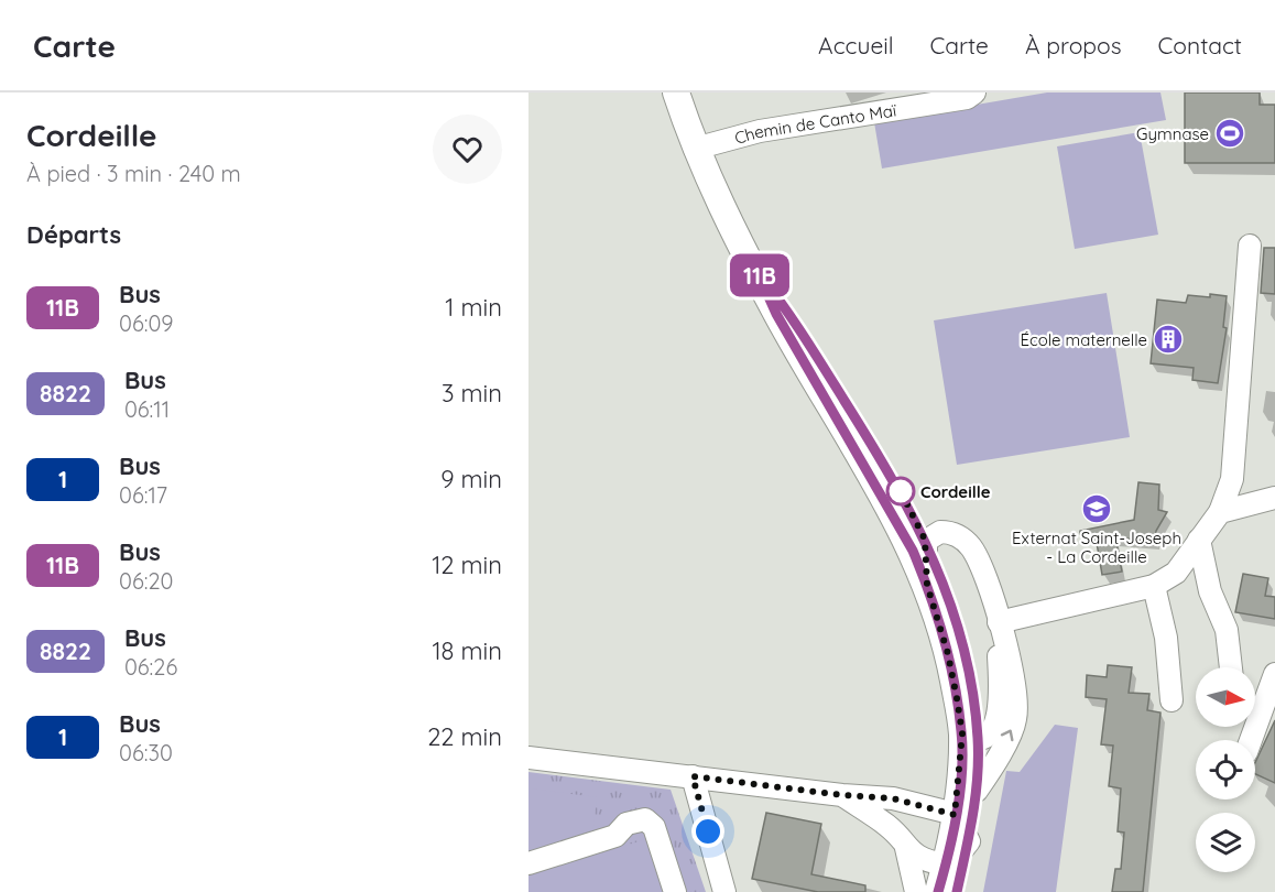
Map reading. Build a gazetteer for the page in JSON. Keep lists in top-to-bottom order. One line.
{"streets":{"street":["Chemin de Canto Maï"]},"places":{"sports":["Gymnase"],"building":["École maternelle"],"other":["Cordeille"],"school or university":["Externat Saint-Joseph - La Cordeille"]},"lines":["bus line 11B"],"north":"right","page":{"header":"Carte","nav":["Accueil","Carte","À propos","Contact"],"heading":[["Cordeille","À pied · 3 min · 240 m"],"Départs"],"on_map":"11B","list":[{"mark":"11B","name":"Bus","note":"06:09","value":"1 min"},{"mark":"8822","name":"Bus","note":"06:11","value":"3 min"},{"mark":"1","name":"Bus","note":"06:17","value":"9 min"},{"mark":"11B","name":"Bus","note":"06:20","value":"12 min"},{"mark":"8822","name":"Bus","note":"06:26","value":"18 min"},{"mark":"1","name":"Bus","note":"06:30","value":"22 min"}]}}
